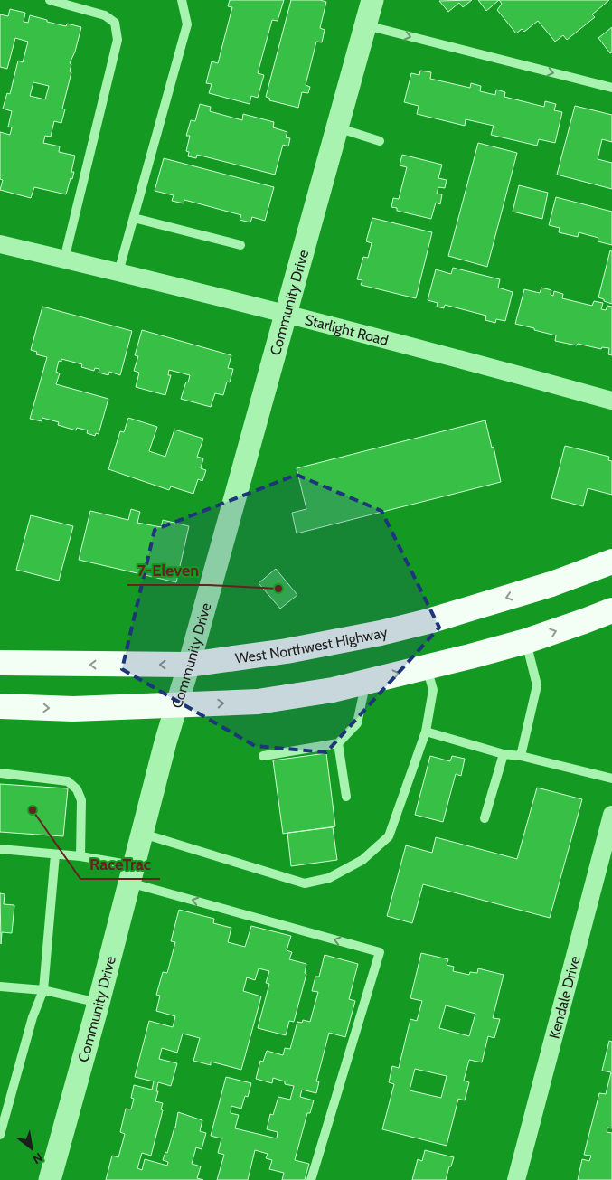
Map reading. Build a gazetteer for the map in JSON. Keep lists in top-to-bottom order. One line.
{"streets":{"main road":["West Northwest Highway"],"street":["Community Drive","Starlight Road","Kendale Drive"]},"crossings":[["Community Drive","Starlight Road"],["Community Drive","West Northwest Highway"]],"places":["7-Eleven","RaceTrac"],"north":"bottom right"}
